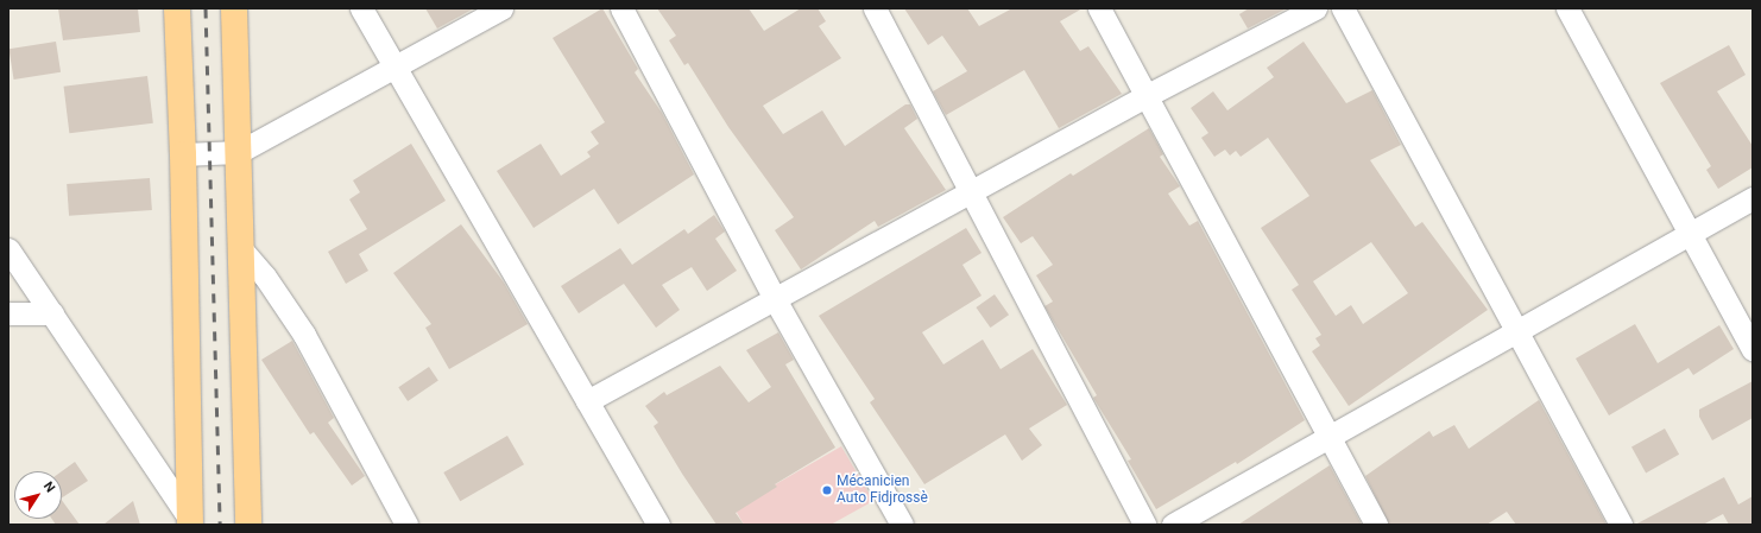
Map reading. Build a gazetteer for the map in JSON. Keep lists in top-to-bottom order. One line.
{"places":["Mécanicien Auto Fidjrossè"],"north":"top right"}
